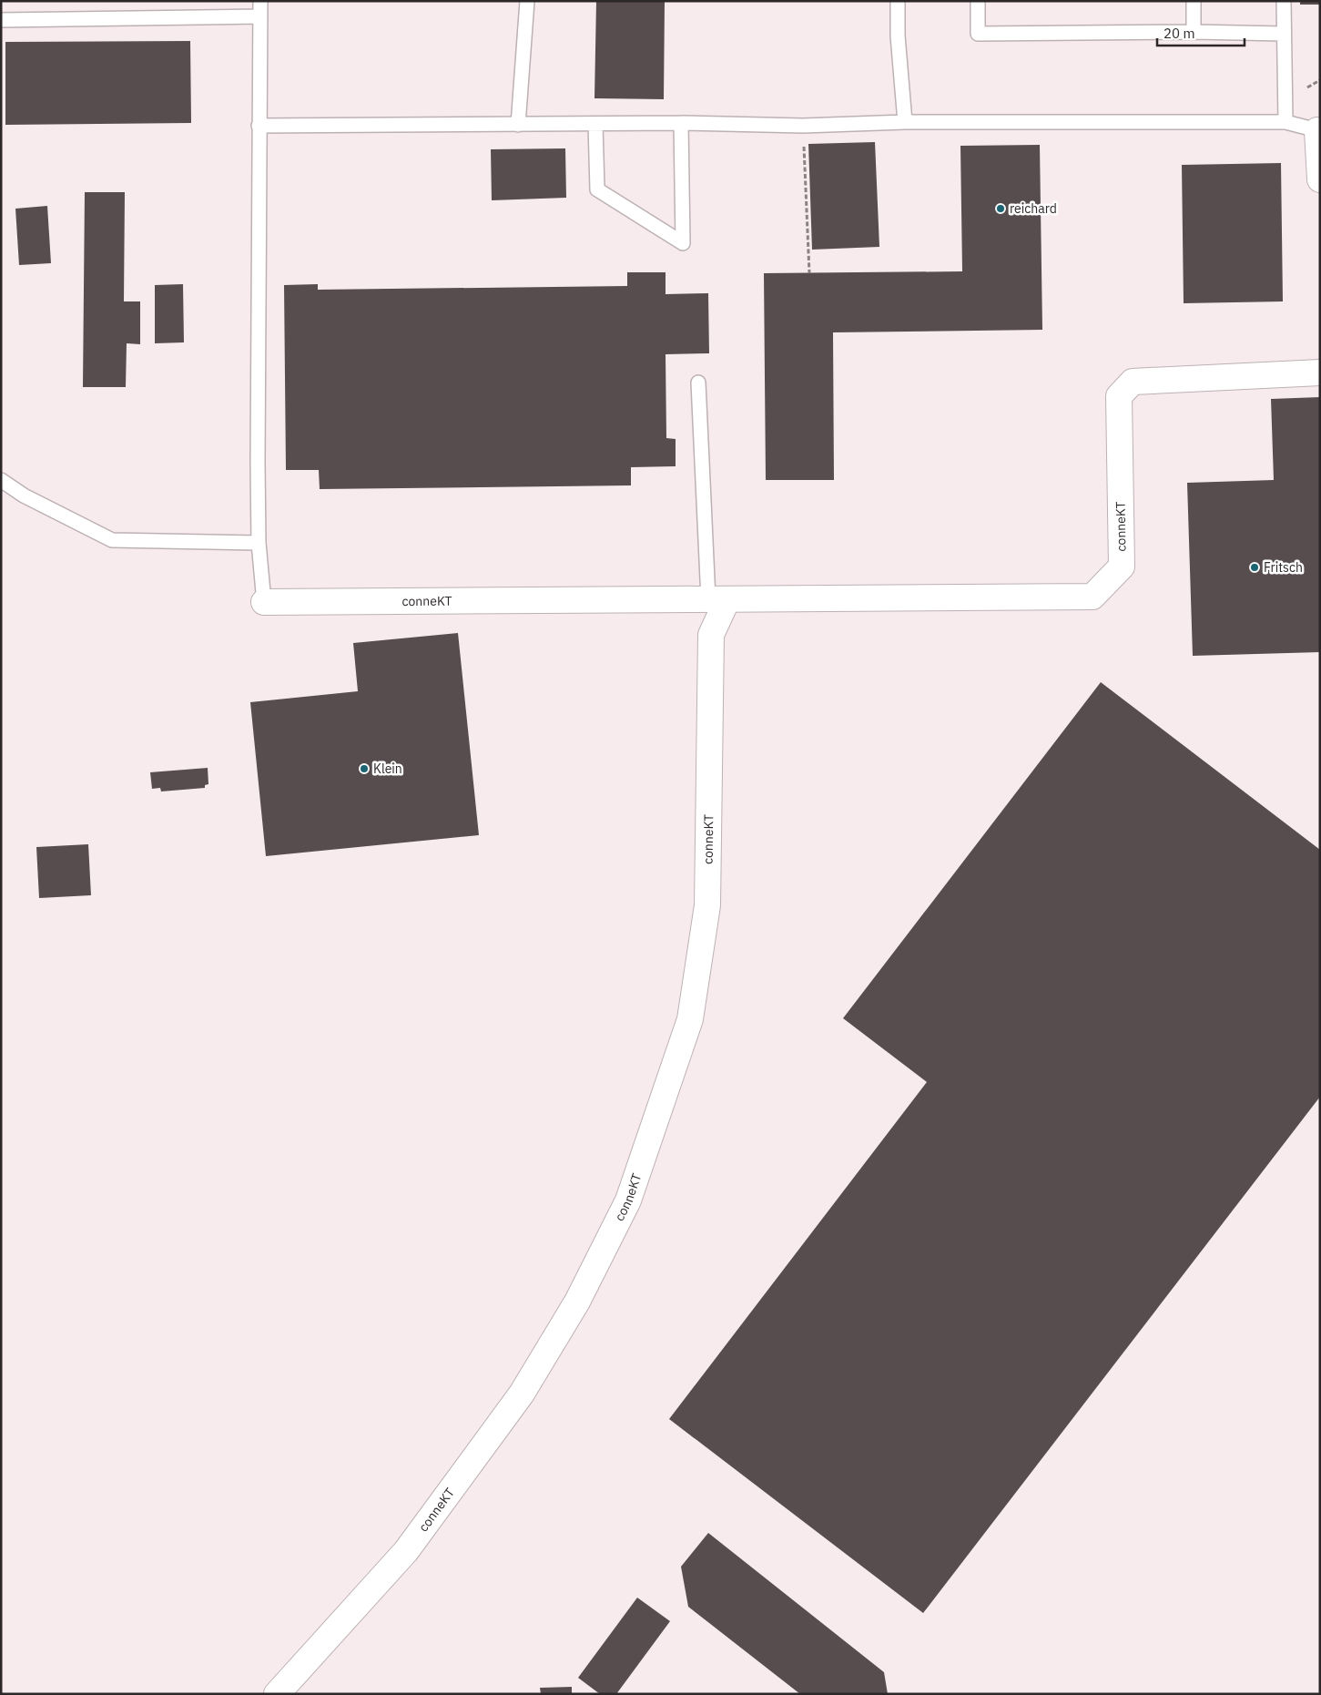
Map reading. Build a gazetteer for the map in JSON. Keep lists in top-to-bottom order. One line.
{"streets":{"street":["conneKT"]},"places":["reichard","Fritsch","Klein"],"scale_bar":"20 m"}
